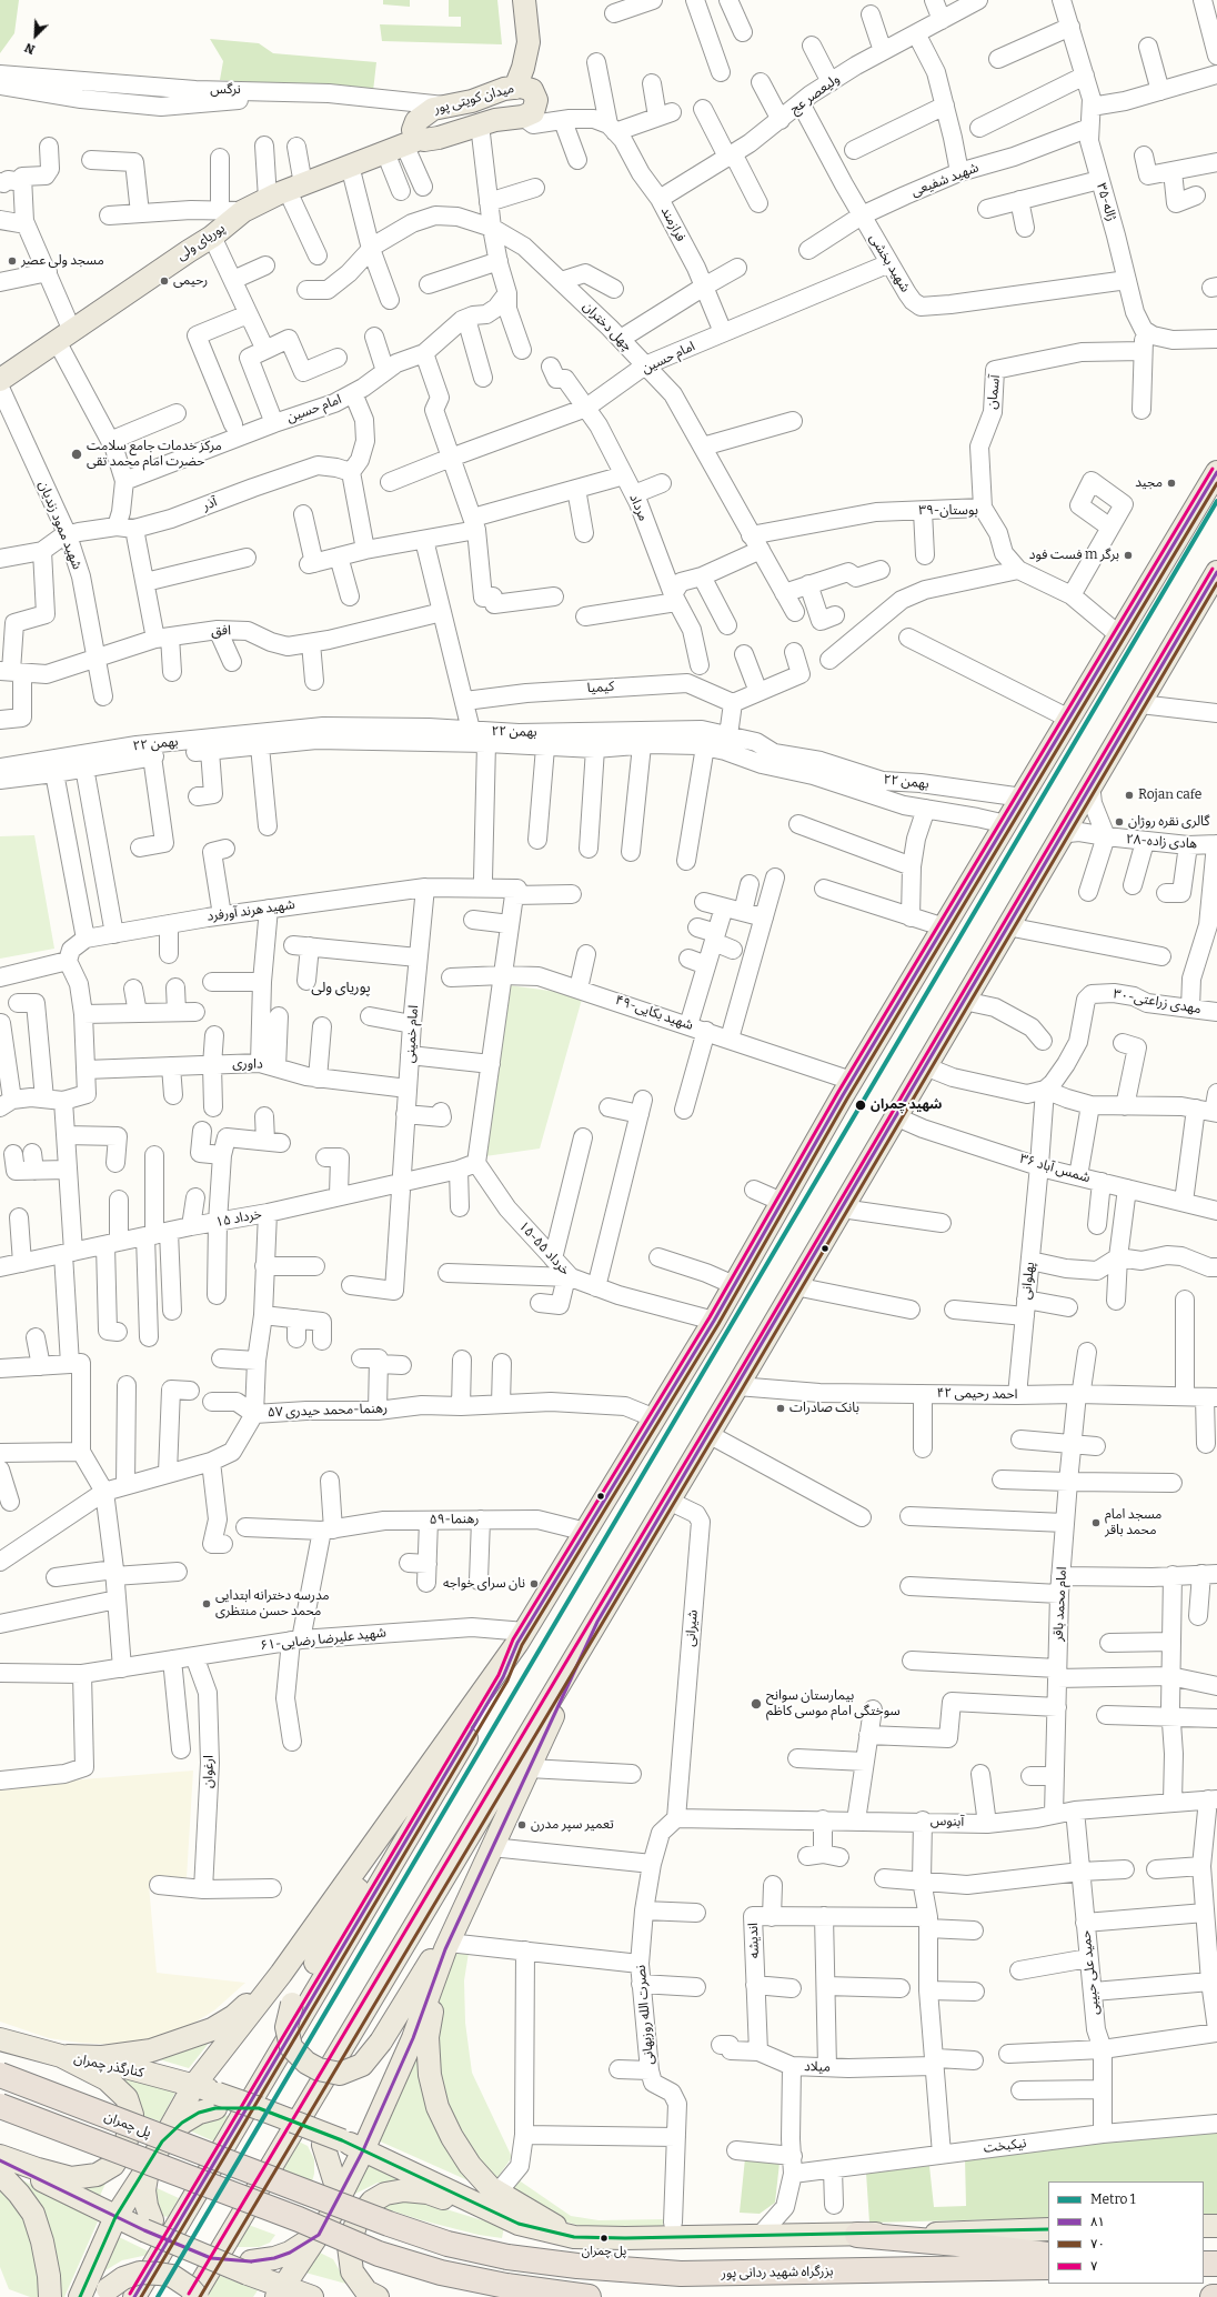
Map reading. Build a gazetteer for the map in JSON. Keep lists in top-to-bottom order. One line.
{"streets":{"highway":["پل چمران","بزرگراه شهید ردانی پور"],"main road":["میدان کویتی پور","پوریای ولی","کنارگذر چمران"],"street":["نرگس","ولیعصر عج","شهید شفیعی","۳۵-ژاله","فرازمند","شهید بخشی","چهل دختران","امام حسین","آسمان","آذر","مرداد","۳۹-بوستان","شهید ممود زندیان","افق","کیمیا","۲۲ بهمن","۲۸-هادی زاده","شهید هرند آورفرد","۳۰-مهدی زراعتی","۴۹-شهید بکایی","امام خمینی","داوری","شمس آباد ۳۶","۱۵ خرداد","۱۵-۵۵ خرداد","پهلوانی","۴۲ احمد رحیمی","۵۷ رهنما-محمد حیدری","۵۹-رهنما","امام محمد باقر","شیرانی","۶۱-شهید علیرضا رضایی","ارغوان","آبنوس","اندیشه","حمید علی حبیبی","نصرت الله روزبهانی","میلاد","نیکبخت"]},"crossings":[["نرگس","میدان کویتی پور"],["ولیعصر عج","فرازمند"],["ولیعصر عج","شهید بخشی"],["میدان کویتی پور","پوریای ولی"],["شهید شفیعی","۳۵-ژاله"],["شهید شفیعی","شهید بخشی"],["۳۵-ژاله","شهید بخشی"],["فرازمند","امام حسین"],["شهید بخشی","امام حسین"],["چهل دختران","امام حسین"],["چهل دختران","۳۹-بوستان"],["امام حسین","مرداد"],["آسمان","۳۹-بوستان"],["آذر","شهید ممود زندیان"],["مرداد","۳۹-بوستان"],["شهید ممود زندیان","افق"],["شهید هرند آورفرد","امام خمینی"],["۳۰-مهدی زراعتی","پهلوانی"],["امام خمینی","داوری"],["امام خمینی","۱۵ خرداد"],["شمس آباد ۳۶","پهلوانی"],["۱۵ خرداد","۱۵-۵۵ خرداد"],["پهلوانی","۴۲ احمد رحیمی"],["۴۲ احمد رحیمی","امام محمد باقر"],["امام محمد باقر","آبنوس"],["شیرانی","آبنوس"],["شیرانی","نصرت الله روزبهانی"],["۶۱-شهید علیرضا رضایی","ارغوان"],["آبنوس","حمید علی حبیبی"],["آبنوس","نصرت الله روزبهانی"],["حمید علی حبیبی","نیکبخت"],["میلاد","نیکبخت"],["پل چمران","بزرگراه شهید ردانی پور"]],"districts":["پوریای ولی"],"places":["مسجد ولی عصر","رحیمی","مرکز خدمات جامع سلامت حضرت امام محمد تقی","مجید","فست فود m برگر","Rojan cafe","گالری نقره روژان","شهید چمران","بانک صادرات","مسجد امام محمد باقر","نان سرای خواجه","مدرسه دخترانه ابتدایی محمد حسن منتظری","بیمارستان سوانح سوختگی امام موسی کاظم","تعمیر سپر مدرن","پل چمران"],"lines":["transit line ۷","transit line ۸۱","transit line ۷۰","metro line 1"],"legend":["Metro 1","۸۱","۷۰","۷"],"north":"bottom left"}
